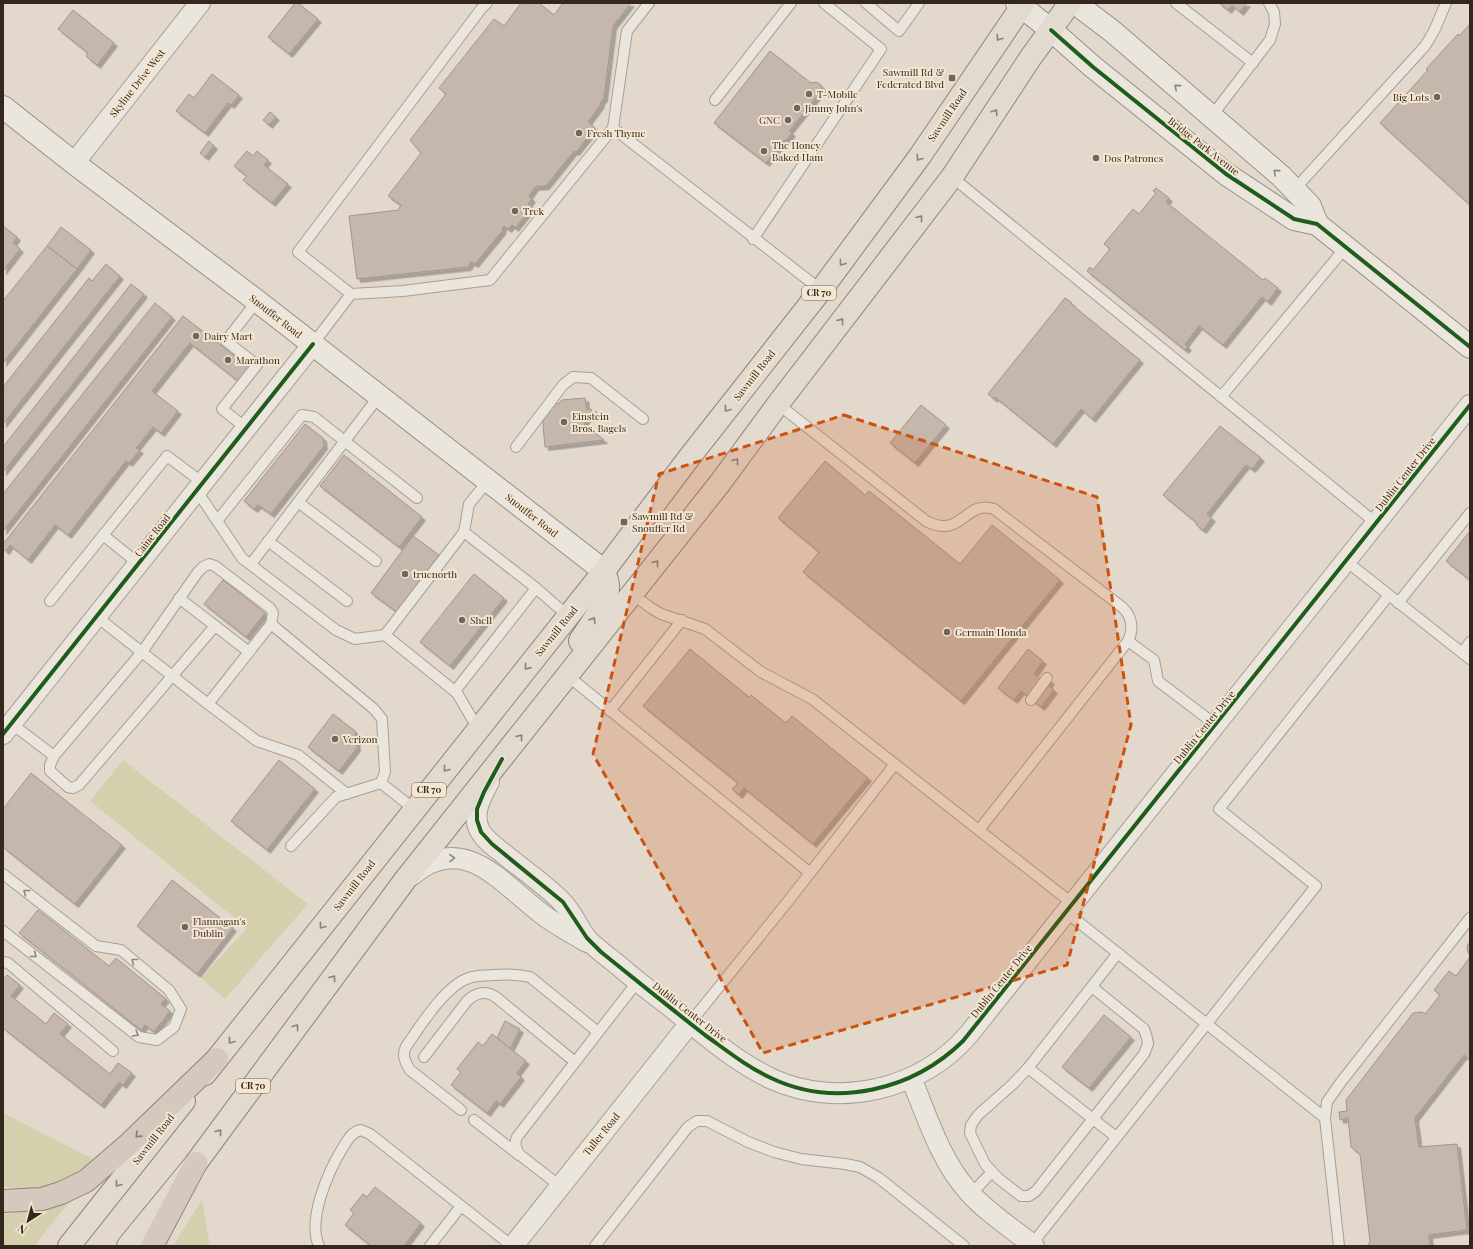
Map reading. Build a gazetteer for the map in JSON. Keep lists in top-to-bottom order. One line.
{"streets":{"main road":["Sawmill Road","CR 70"],"street":["Skyline Drive West","Bridge Park Avenue","Snouffer Road","Dublin Center Drive","Caine Road","Tuller Road"]},"crossings":[["Skyline Drive West","Snouffer Road"],["Sawmill Road","Bridge Park Avenue"],["Sawmill Road","Snouffer Road"],["Bridge Park Avenue","CR 70"],["CR 70","Dublin Center Drive"],["Snouffer Road","Caine Road"],["Dublin Center Drive","Tuller Road"]],"places":{"transit":["Sawmill Rd & Federated Blvd","Sawmill Rd & Snouffer Rd"],"other":["T-Mobile","Big Lots","Jimmy John's","GNC","Fresh Thyme","The Honey Baked Ham","Dos Patrones","Trek","Dairy Mart","Marathon","Einstein Bros. Bagels","truenorth","Shell","Germain Honda","Verizon","Flannagan's Dublin"]},"north":"bottom left"}
